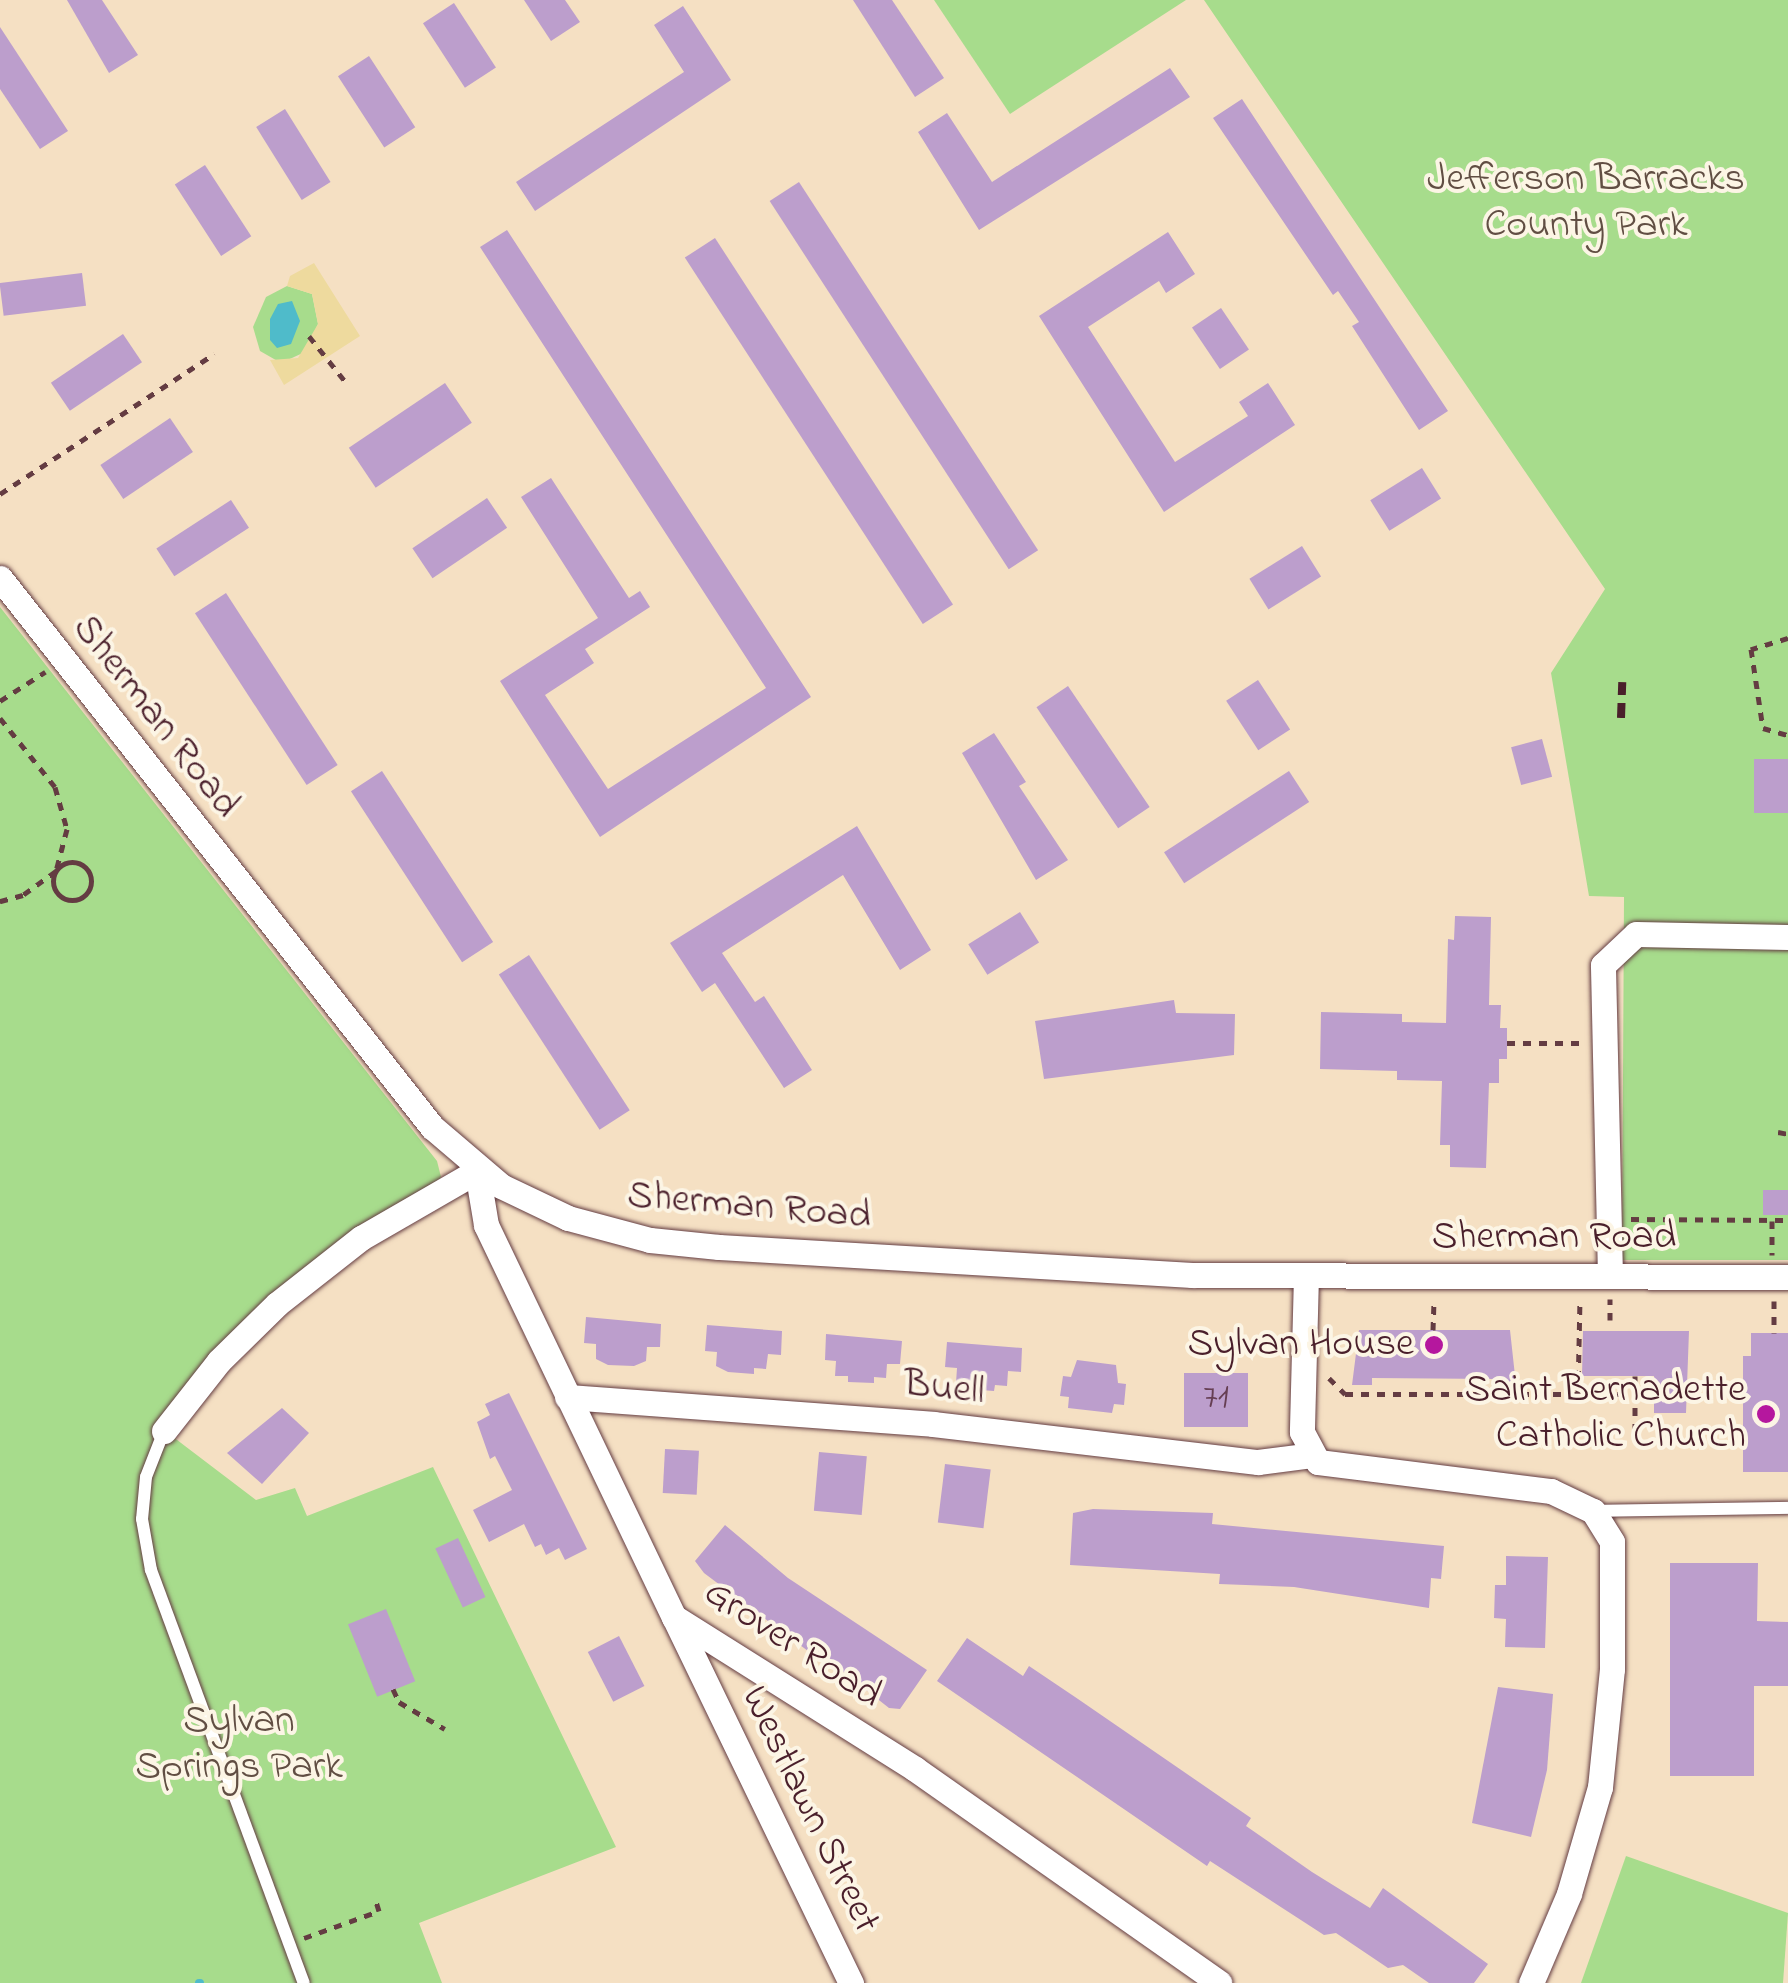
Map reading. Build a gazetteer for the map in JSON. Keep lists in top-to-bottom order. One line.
{"streets":{"street":["Sherman Road","Buell","Grover Road","Westlawn Street"]},"crossings":[["Sherman Road","Grover Road"],["Buell","Grover Road"],["Grover Road","Westlawn Street"]],"parks":["Jefferson Barracks County Park","Sylvan Springs Park"],"places":["Sylvan House","Saint Bernadette Catholic Church"],"house_numbers":["71"]}
